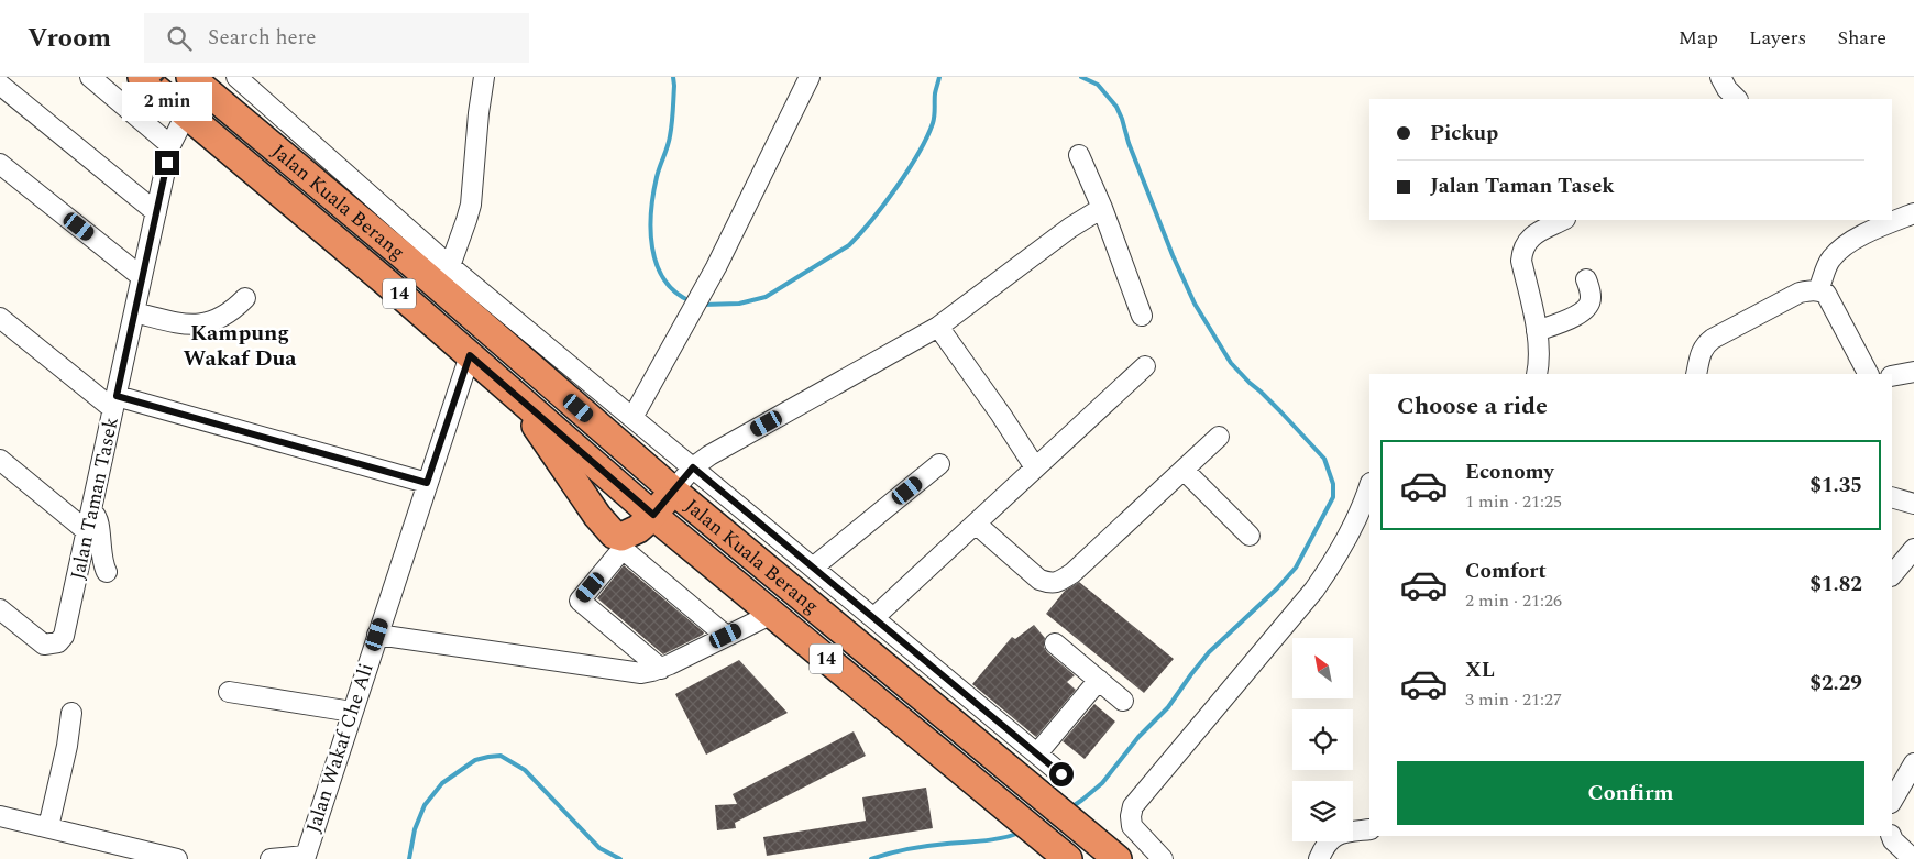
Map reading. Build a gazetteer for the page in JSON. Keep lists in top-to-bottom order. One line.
{"streets":{"highway":["Jalan Kuala Berang","14"],"street":["Jalan Taman Tasek","Jalan Wakaf Che Ali"]},"crossings":[["Jalan Kuala Berang","Jalan Taman Tasek"],["Jalan Kuala Berang","Jalan Wakaf Che Ali"]],"districts":["Kampung Wakaf Dua"],"north":"top left","page":{"header":"Vroom","search":"Search here","nav":["Map","Layers","Share"],"bubble":"2 min","banner":["Pickup","Jalan Taman Tasek"],"heading":"Choose a ride","list":[{"name":"Economy","note":"1 min · 21:25","value":"$1.35"},{"name":"Comfort","note":"2 min · 21:26","value":"$1.82"},{"name":"XL","note":"3 min · 21:27","value":"$2.29"}],"buttons":"Confirm"}}
